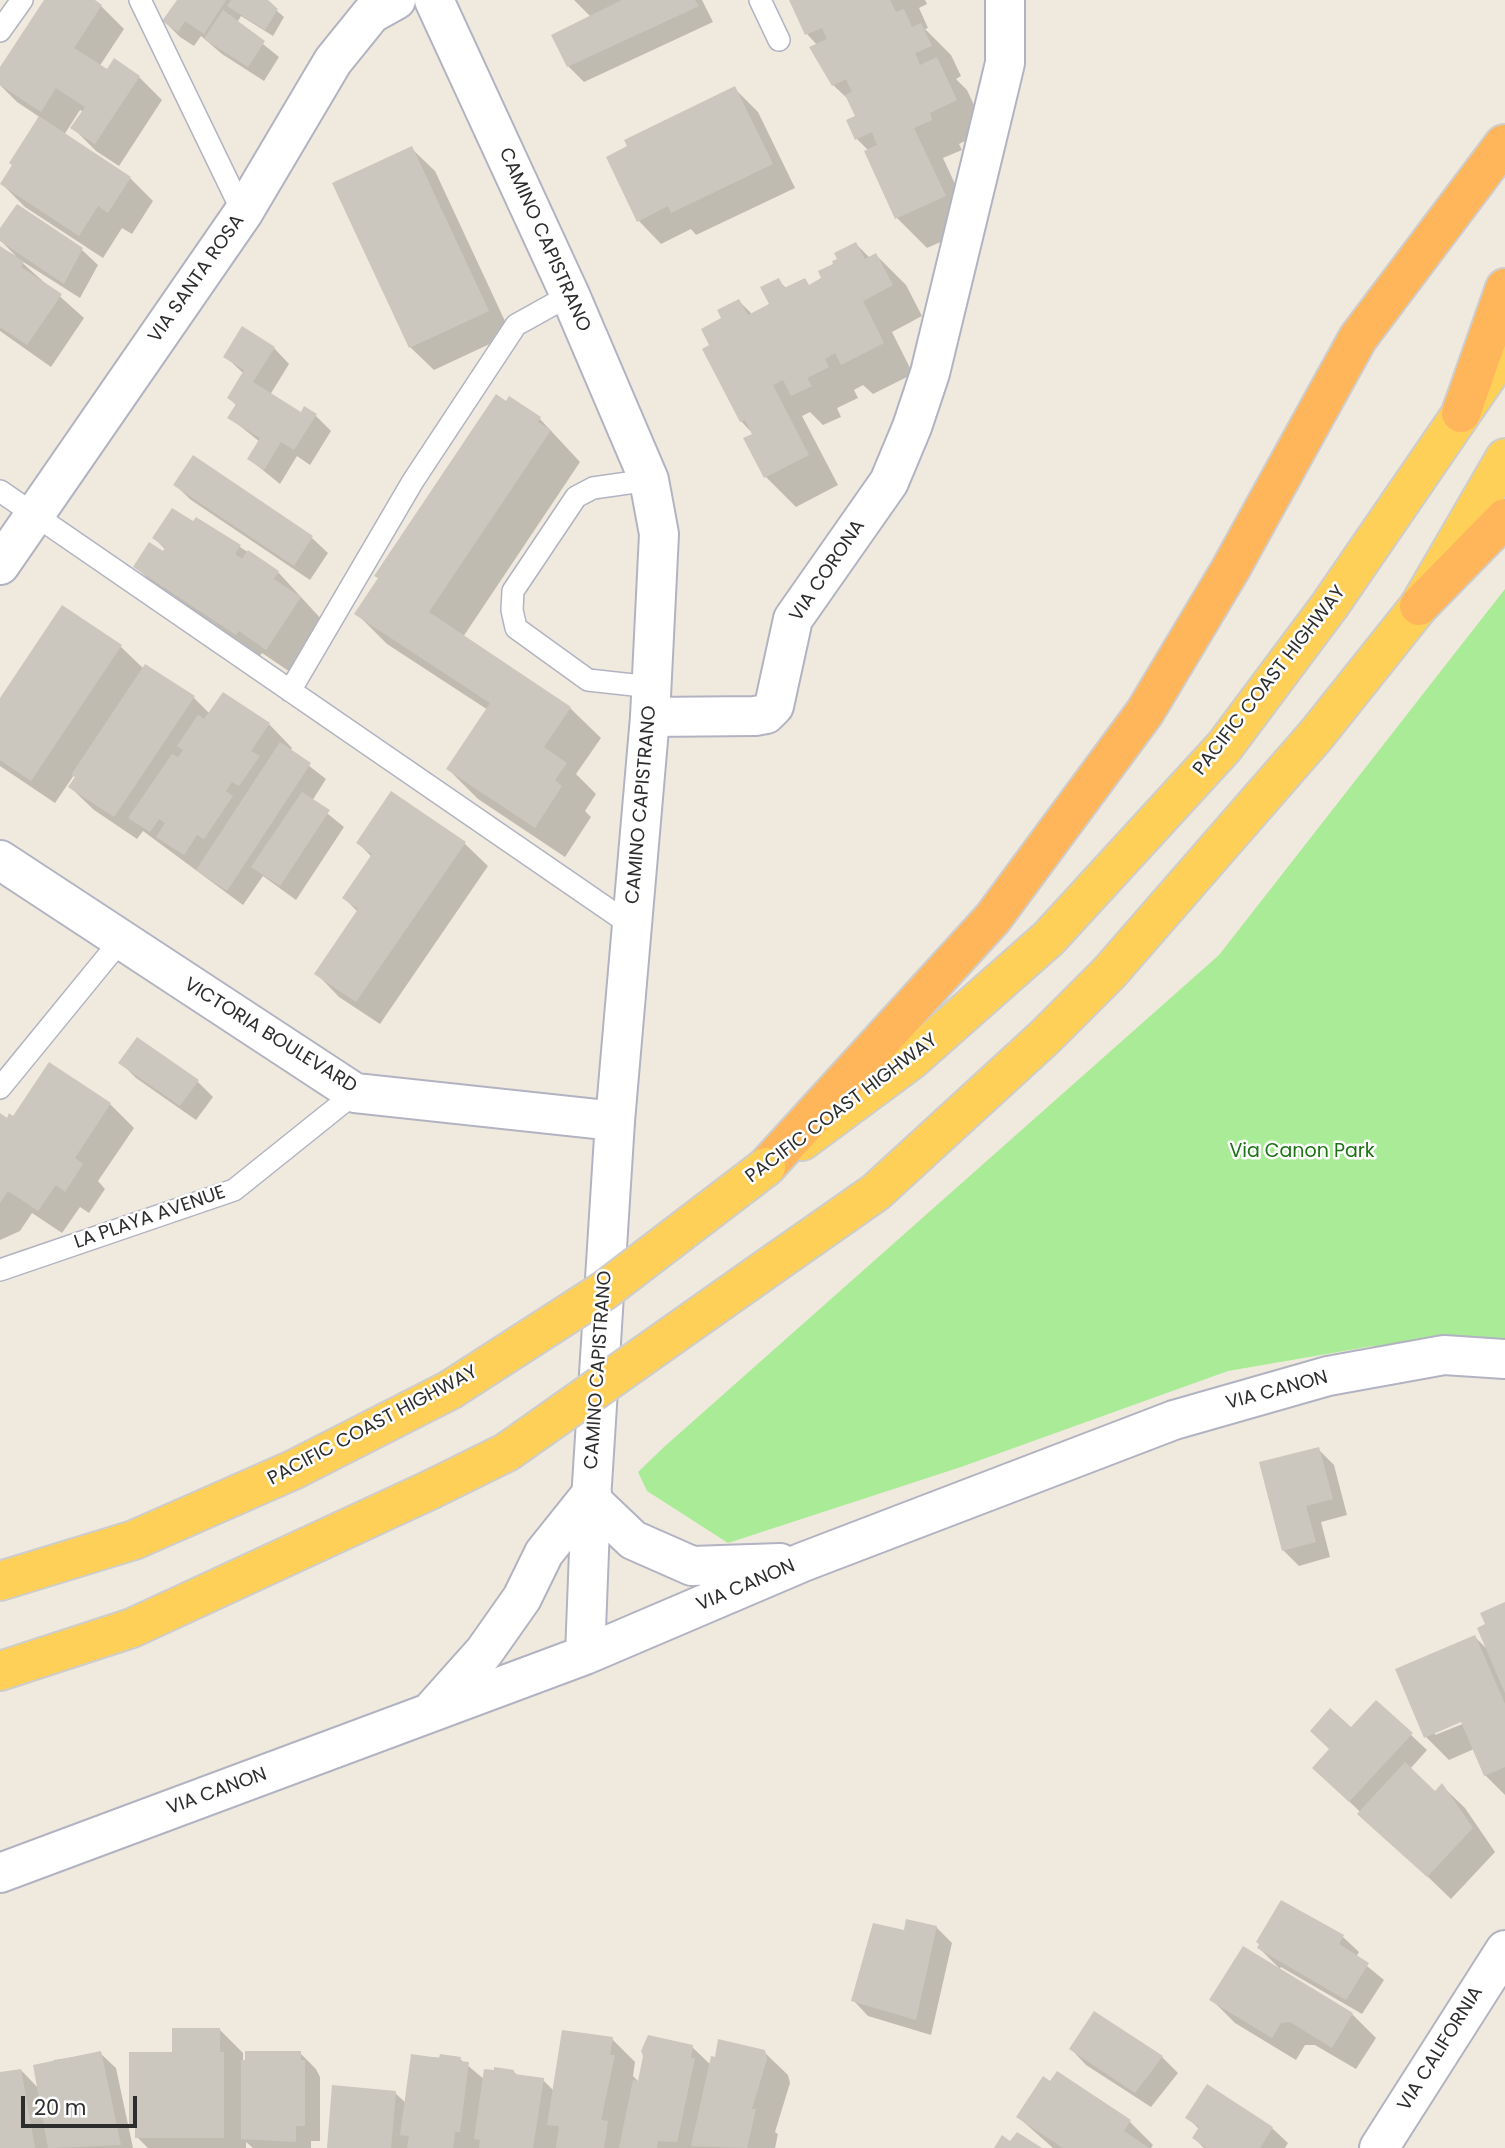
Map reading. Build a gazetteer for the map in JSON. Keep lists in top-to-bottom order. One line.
{"streets":{"highway":["PACIFIC COAST HIGHWAY"],"main road":["CAMINO CAPISTRANO","VIA SANTA ROSA","VIA CORONA","VICTORIA BOULEVARD","VIA CANON","VIA CALIFORNIA"],"lane":["LA PLAYA AVENUE"]},"crossings":[["CAMINO CAPISTRANO","VIA CORONA"],["CAMINO CAPISTRANO","VICTORIA BOULEVARD"],["CAMINO CAPISTRANO","VIA CANON"],["VICTORIA BOULEVARD","LA PLAYA AVENUE"]],"parks":["Via Canon Park"],"scale_bar":"20 m"}
